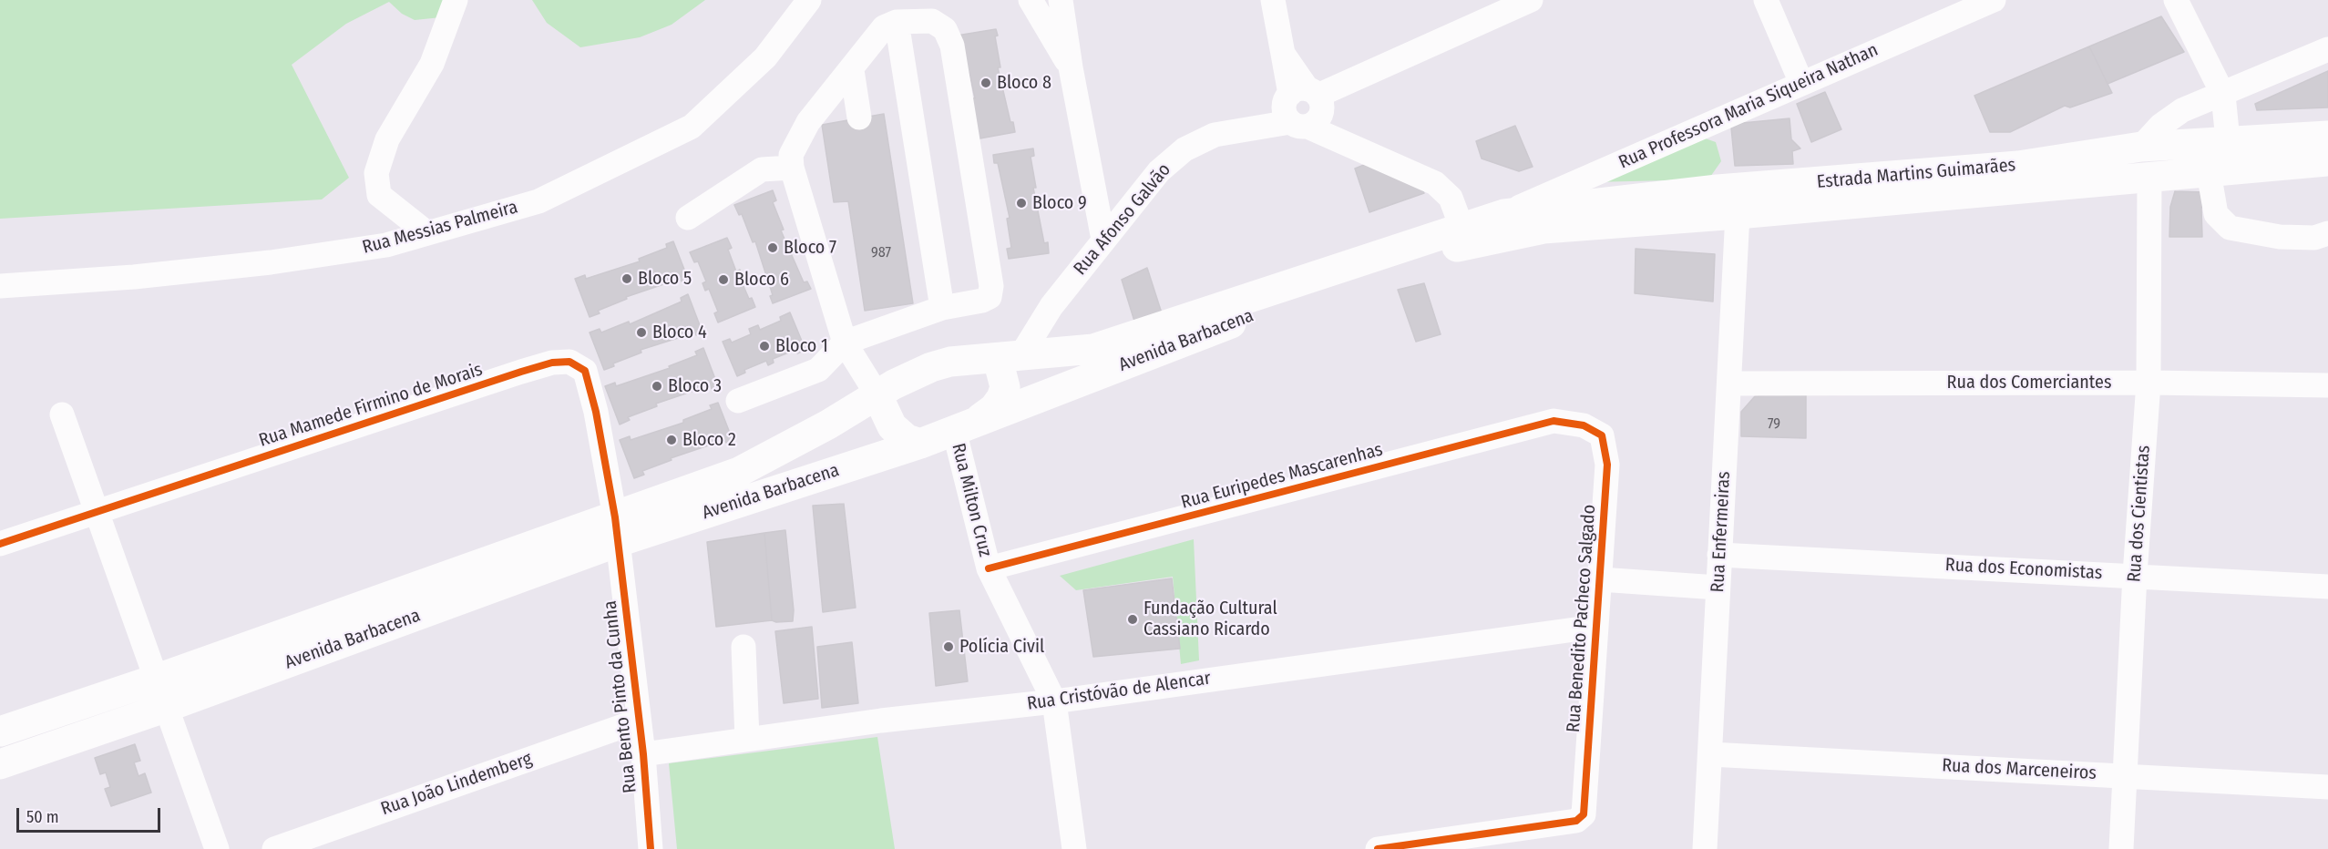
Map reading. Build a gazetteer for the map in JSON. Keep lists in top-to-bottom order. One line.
{"streets":{"main road":["Estrada Martins Guimarães","Avenida Barbacena"],"street":["Rua Professora Maria Siqueira Nathan","Rua Afonso Galvão","Rua Messias Palmeira","Rua dos Comerciantes","Rua Mamede Firmino de Morais","Rua Euripedes Mascarenhas","Rua Milton Cruz","Rua dos Cientistas","Rua Enfermeiras","Rua dos Economistas","Rua Benedito Pacheco Salgado","Rua Cristóvão de Alencar","Rua Bento Pinto da Cunha","Rua dos Marceneiros","Rua João Lindemberg"]},"crossings":[["Rua Professora Maria Siqueira Nathan","Estrada Martins Guimarães"],["Rua Professora Maria Siqueira Nathan","Avenida Barbacena"],["Estrada Martins Guimarães","Avenida Barbacena"],["Estrada Martins Guimarães","Rua dos Cientistas"],["Estrada Martins Guimarães","Rua Enfermeiras"],["Rua Afonso Galvão","Avenida Barbacena"],["Avenida Barbacena","Rua Mamede Firmino de Morais"],["Avenida Barbacena","Rua Milton Cruz"],["Avenida Barbacena","Rua Bento Pinto da Cunha"],["Rua dos Comerciantes","Rua dos Cientistas"],["Rua dos Comerciantes","Rua Enfermeiras"],["Rua Mamede Firmino de Morais","Rua Bento Pinto da Cunha"],["Rua Euripedes Mascarenhas","Rua Milton Cruz"],["Rua Euripedes Mascarenhas","Rua Benedito Pacheco Salgado"],["Rua Milton Cruz","Rua Cristóvão de Alencar"],["Rua dos Cientistas","Rua dos Economistas"],["Rua dos Cientistas","Rua dos Marceneiros"],["Rua Enfermeiras","Rua dos Economistas"],["Rua Enfermeiras","Rua dos Marceneiros"],["Rua Benedito Pacheco Salgado","Rua Cristóvão de Alencar"],["Rua Cristóvão de Alencar","Rua Bento Pinto da Cunha"],["Rua Bento Pinto da Cunha","Rua João Lindemberg"]],"places":["Bloco 8","Bloco 9","Bloco 7","Bloco 5","Bloco 6","Bloco 4","Bloco 1","Bloco 3","Bloco 2","Fundação Cultural Cassiano Ricardo","Polícia Civil"],"house_numbers":["987","79"],"scale_bar":"50 m"}
